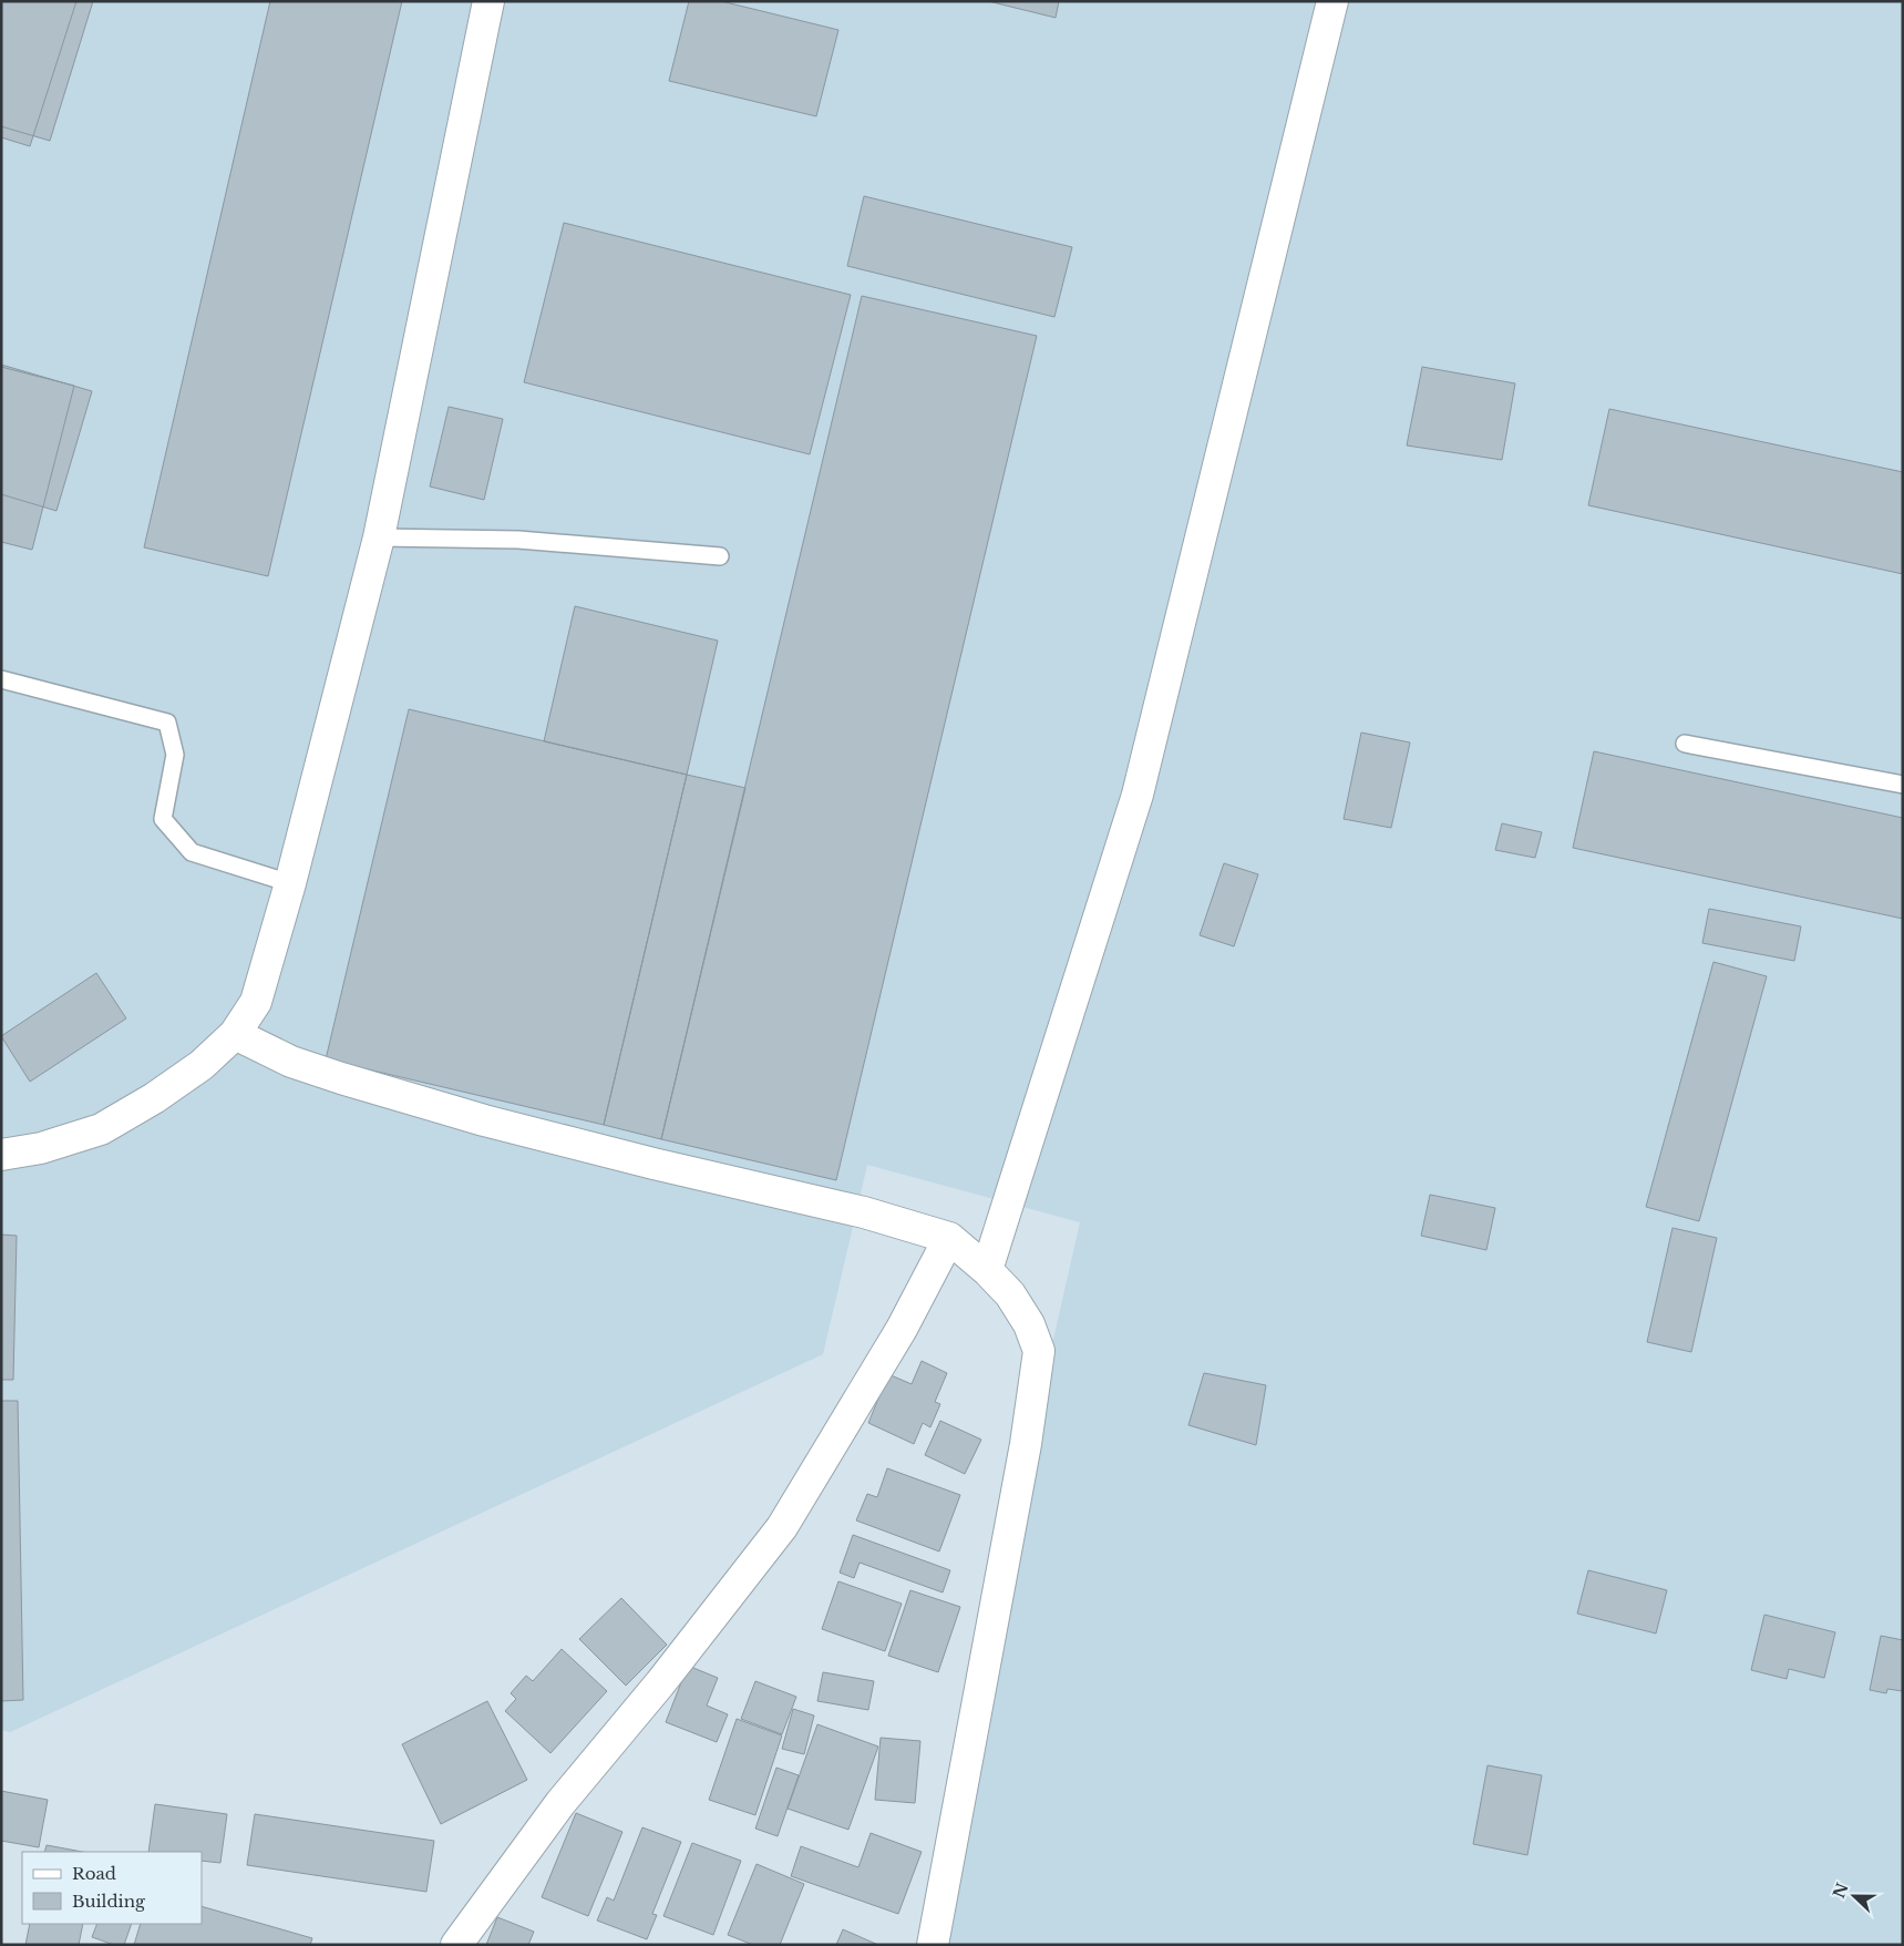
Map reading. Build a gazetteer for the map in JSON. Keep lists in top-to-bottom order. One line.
{"legend":["Road","Building"],"north":"left"}
